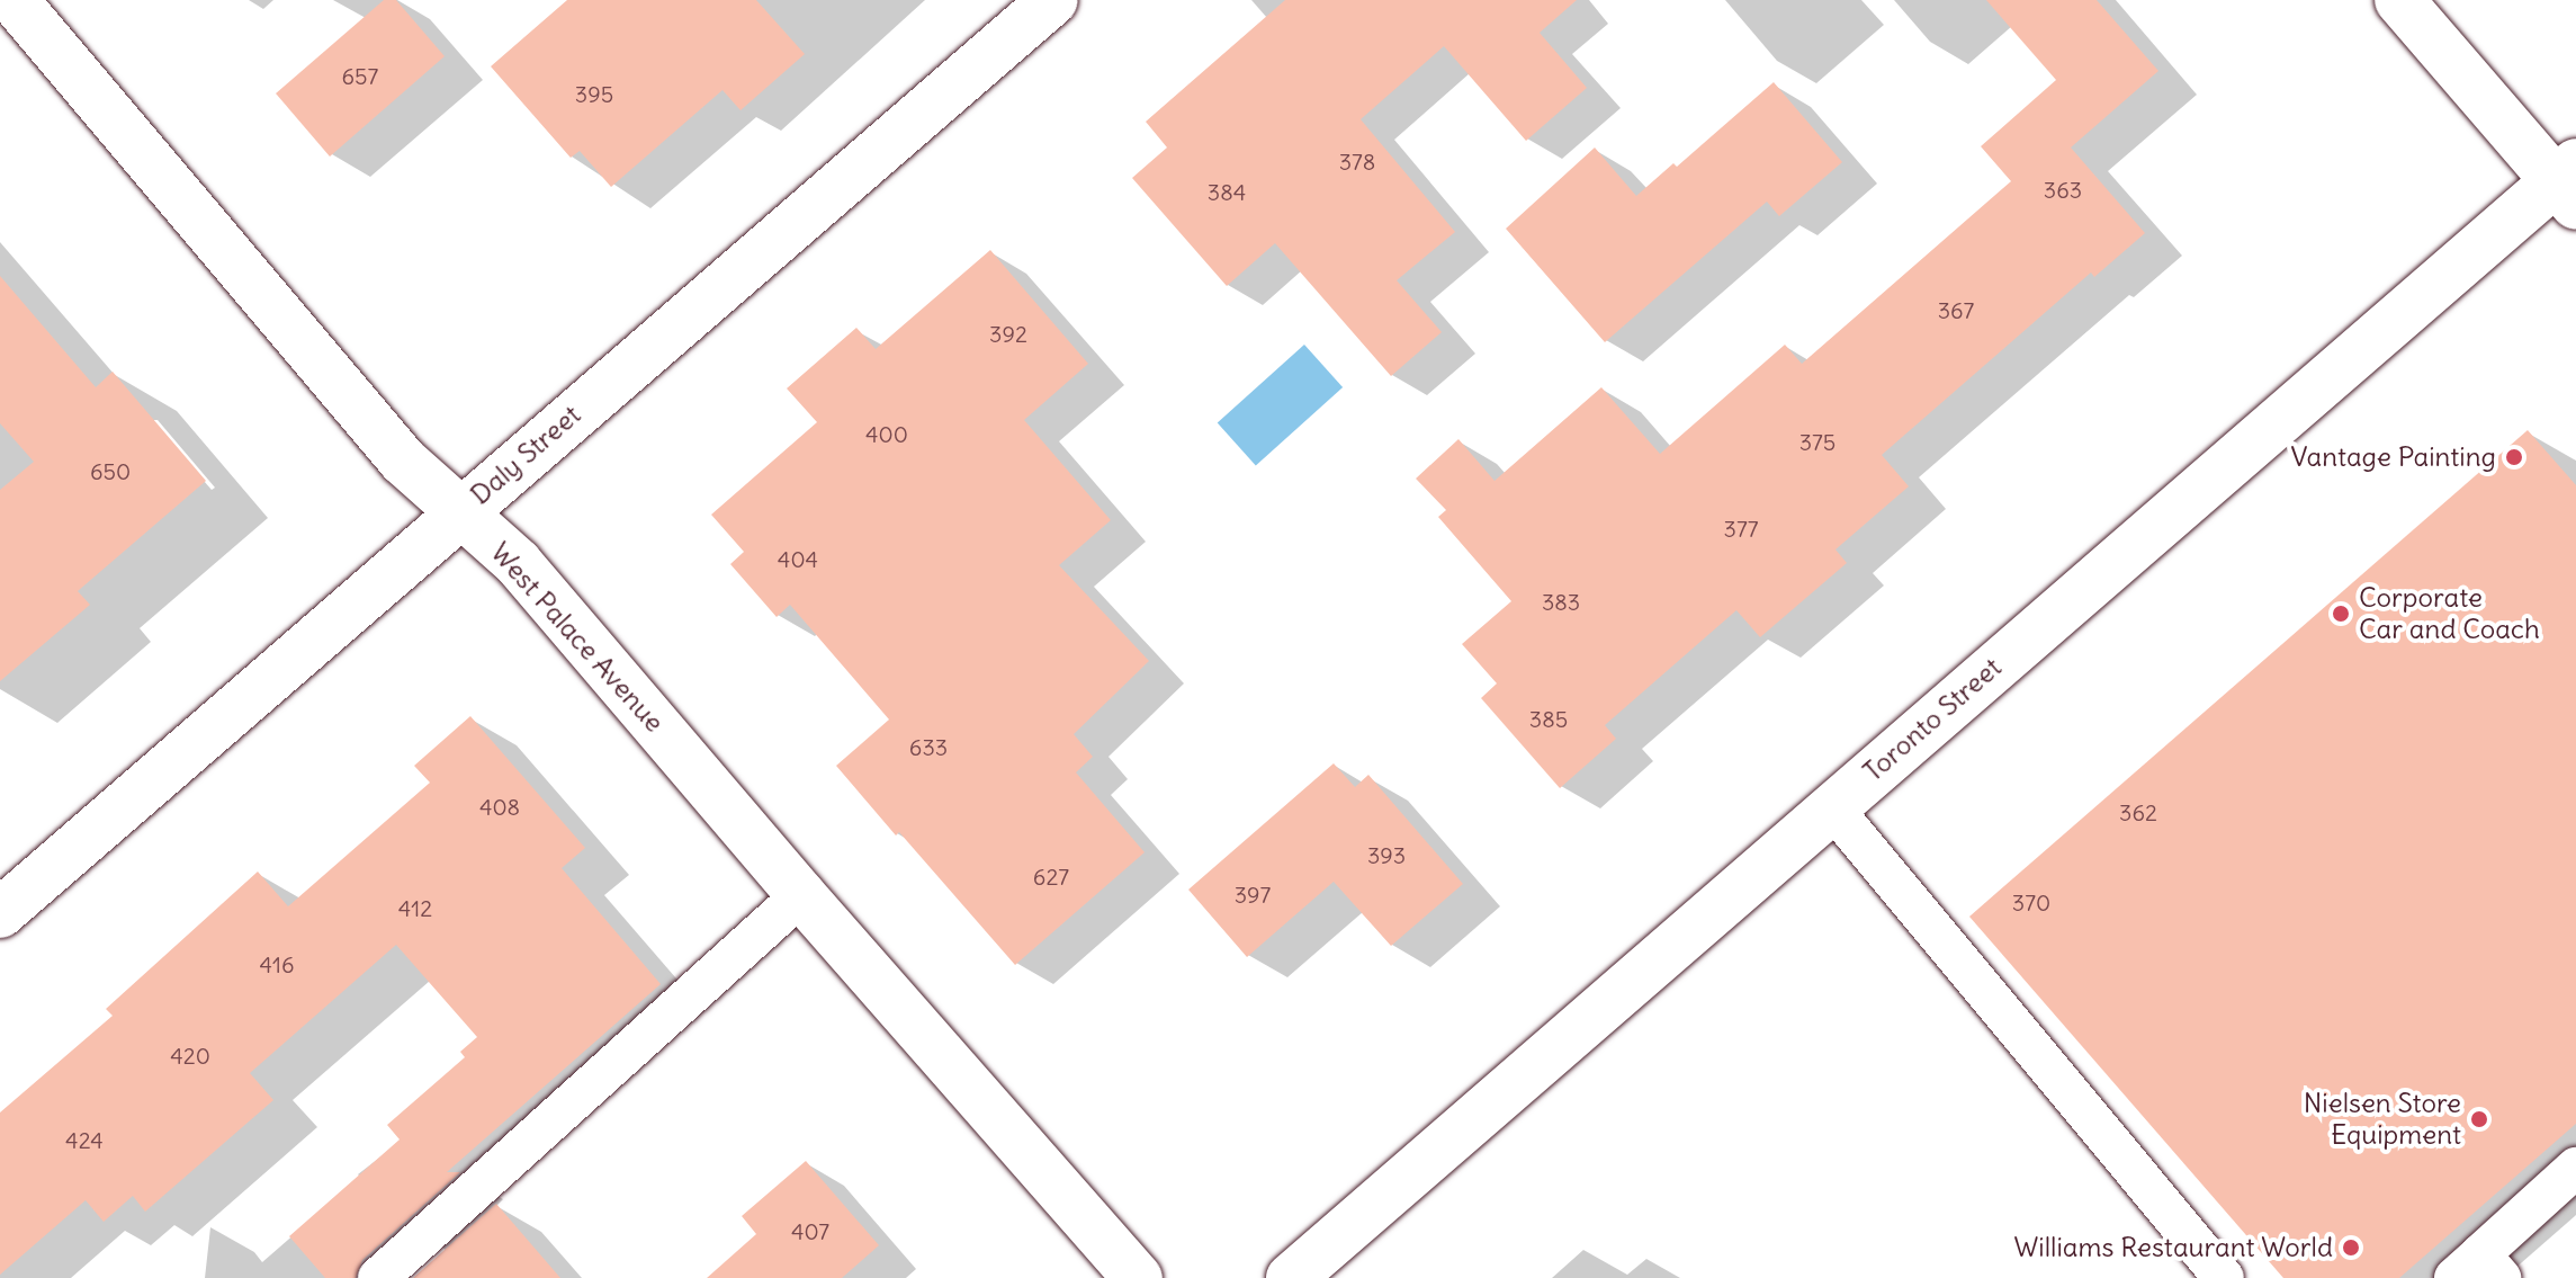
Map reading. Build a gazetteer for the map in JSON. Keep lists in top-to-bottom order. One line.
{"streets":{"street":["Daly Street","West Palace Avenue","Toronto Street"]},"crossings":[["Daly Street","West Palace Avenue"]],"places":["Vantage Painting","Corporate Car and Coach","Nielsen Store Equipment","Williams Restaurant World"],"house_numbers":["657","395","378","363","384","367","392","400","375","650","377","404","383","385","633","408","362","393","627","397","370","412","416","420","424","407"]}
